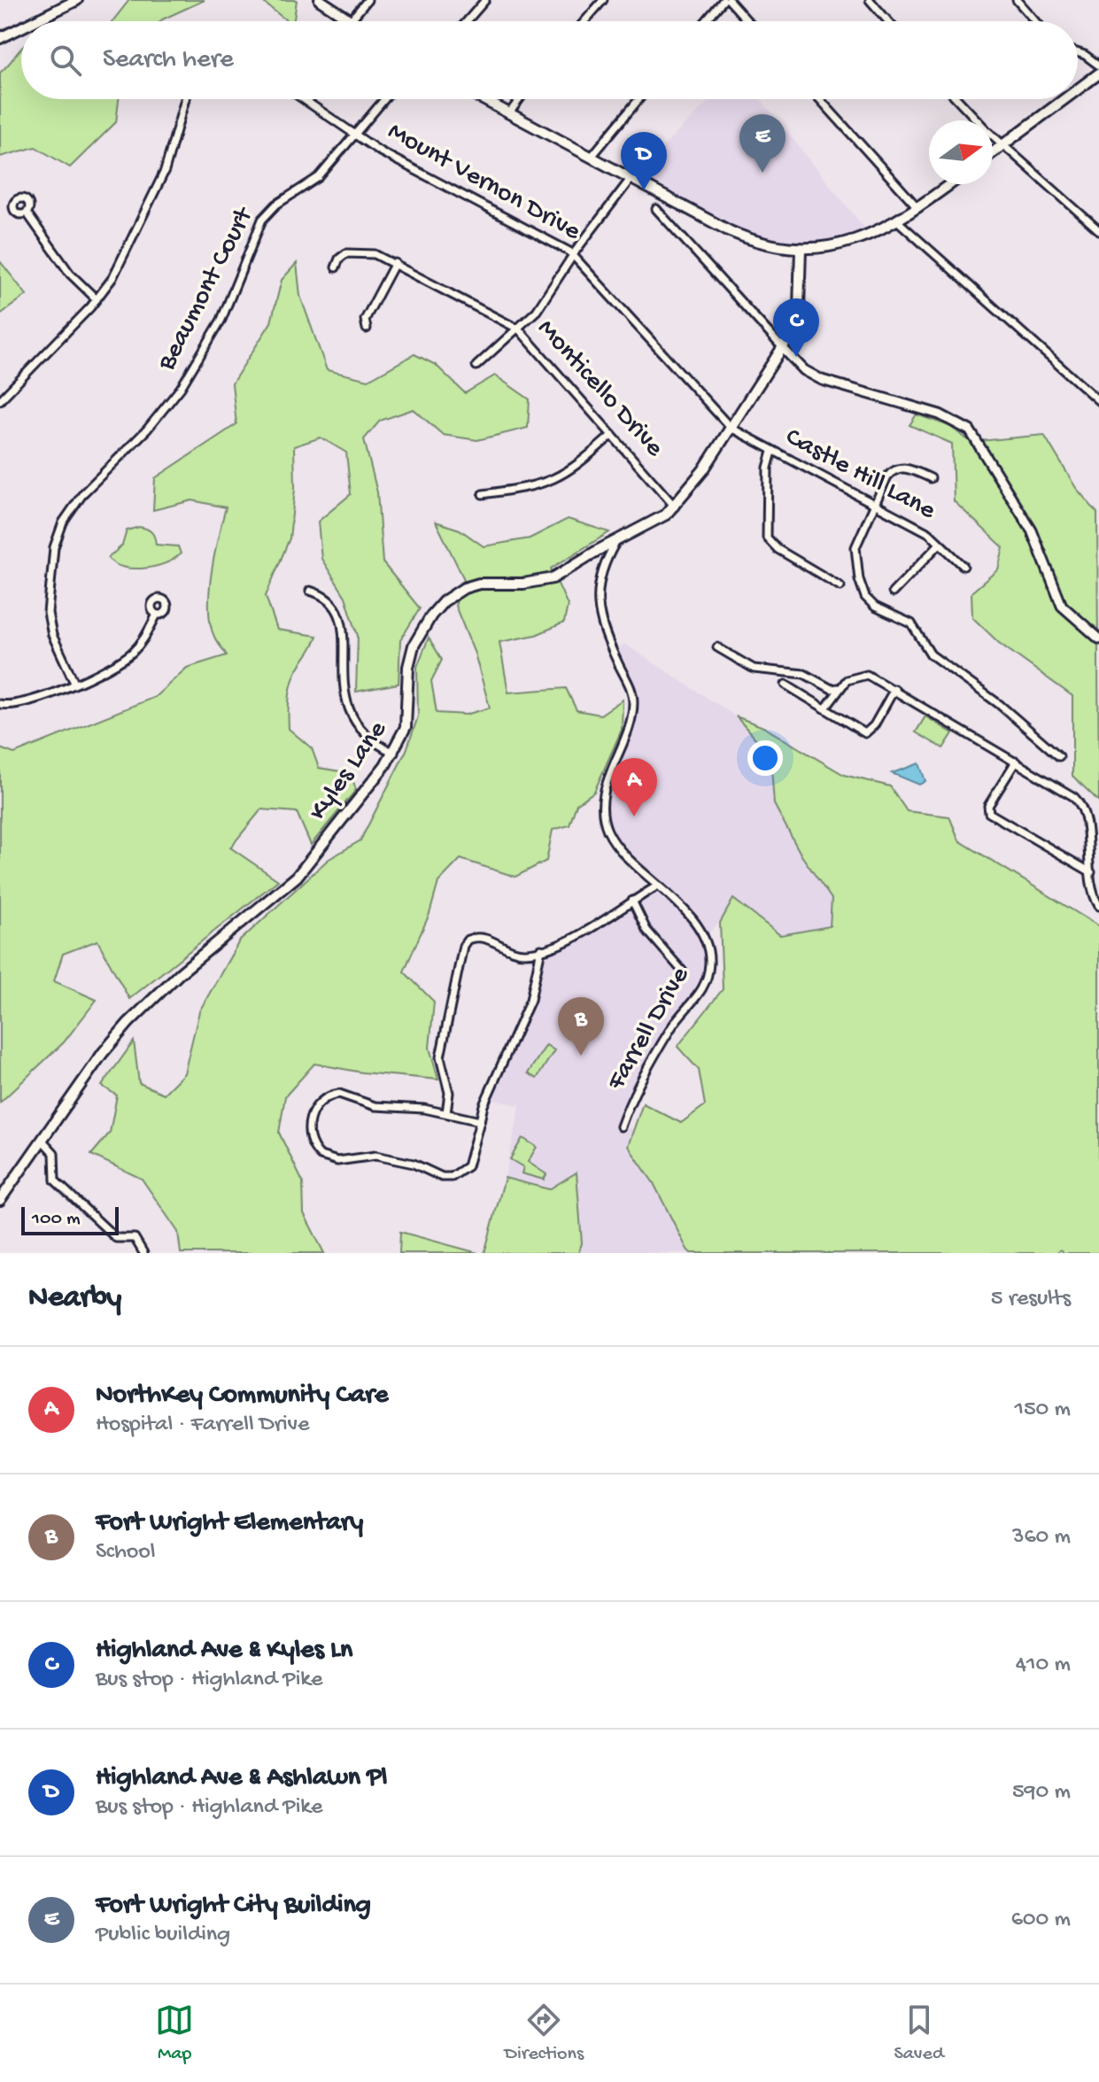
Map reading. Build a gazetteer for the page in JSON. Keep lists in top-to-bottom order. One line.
{"streets":{"main road":["Kyles Lane"],"street":["Mount Vernon Drive","Beaumont Court","Monticello Drive","Castle Hill Lane","Farrell Drive"]},"crossings":[["Mount Vernon Drive","Beaumont Court"],["Mount Vernon Drive","Castle Hill Lane"],["Mount Vernon Drive","Kyles Lane"],["Monticello Drive","Kyles Lane"],["Castle Hill Lane","Kyles Lane"],["Kyles Lane","Farrell Drive"]],"scale_bar":"100 m","north":"right","page":{"search":"Search here","pins":["E","D","C","A","B"],"scale":"100 m","heading":["Nearby","5 results"],"list":[{"mark":"A","name":"NorthKey Community Care","note":"Hospital · Farrell Drive","value":"150 m"},{"mark":"B","name":"Fort Wright Elementary","note":"School","value":"360 m"},{"mark":"C","name":"Highland Ave & Kyles Ln","note":"Bus stop · Highland Pike","value":"410 m"},{"mark":"D","name":"Highland Ave & Ashlawn Pl","note":"Bus stop · Highland Pike","value":"590 m"},{"mark":"E","name":"Fort Wright City Building","note":"Public building","value":"600 m"}],"nav":["Map","Directions","Saved"]}}
